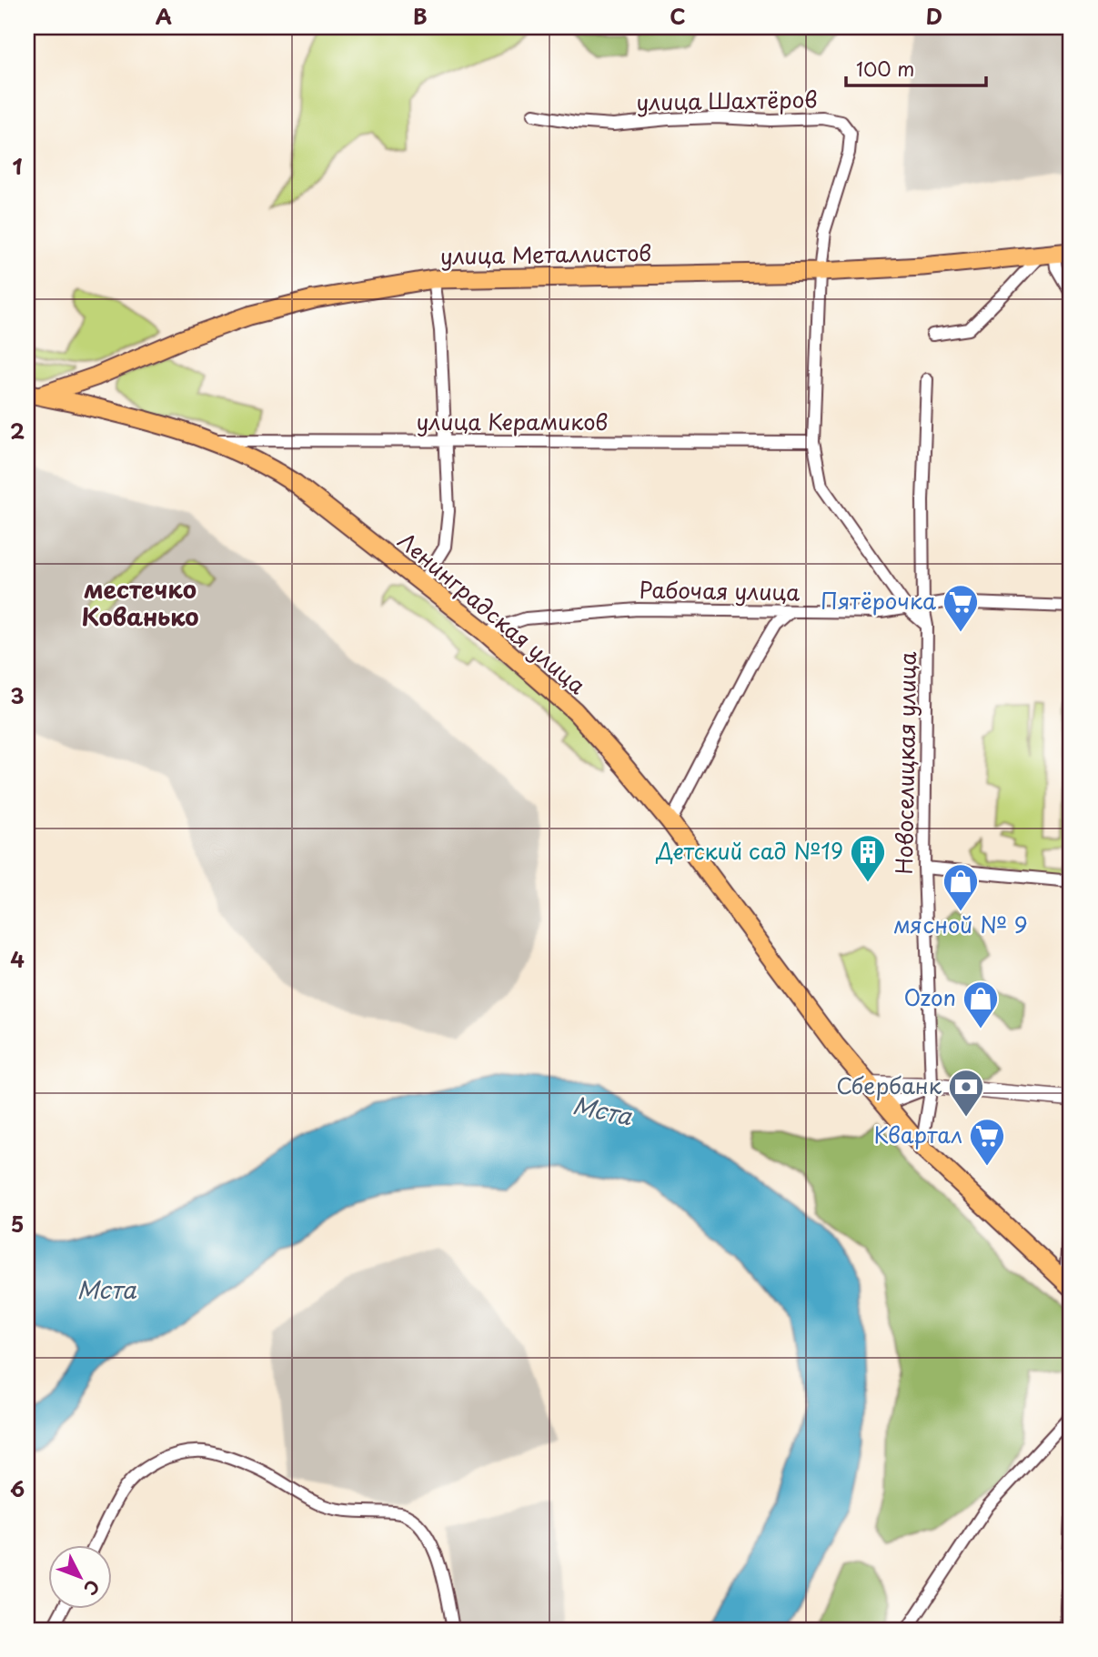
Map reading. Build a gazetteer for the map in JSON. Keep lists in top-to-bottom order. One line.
{"streets":{"main road":["улица Металлистов","Ленинградская улица"],"street":["улица Шахтёров","улица Керамиков","Рабочая улица","Новоселицкая улица"]},"crossings":[["улица Шахтёров","улица Металлистов"],["улица Металлистов","Ленинградская улица"],["улица Керамиков","Ленинградская улица"],["Рабочая улица","Ленинградская улица"],["Рабочая улица","Новоселицкая улица"],["Ленинградская улица","Новоселицкая улица"]],"districts":["местечко Кованько"],"water":["Мста"],"places":{"supermarket":["Пятёрочка","Квартал"],"building":["Детский сад №19"],"shop":["мясной № 9","Ozon"],"bank":["Сбербанк"]},"scale_bar":"100 m","north":"bottom right","grid":{"columns":["A","B","C","D"],"rows":["1","2","3","4","5","6"]}}
